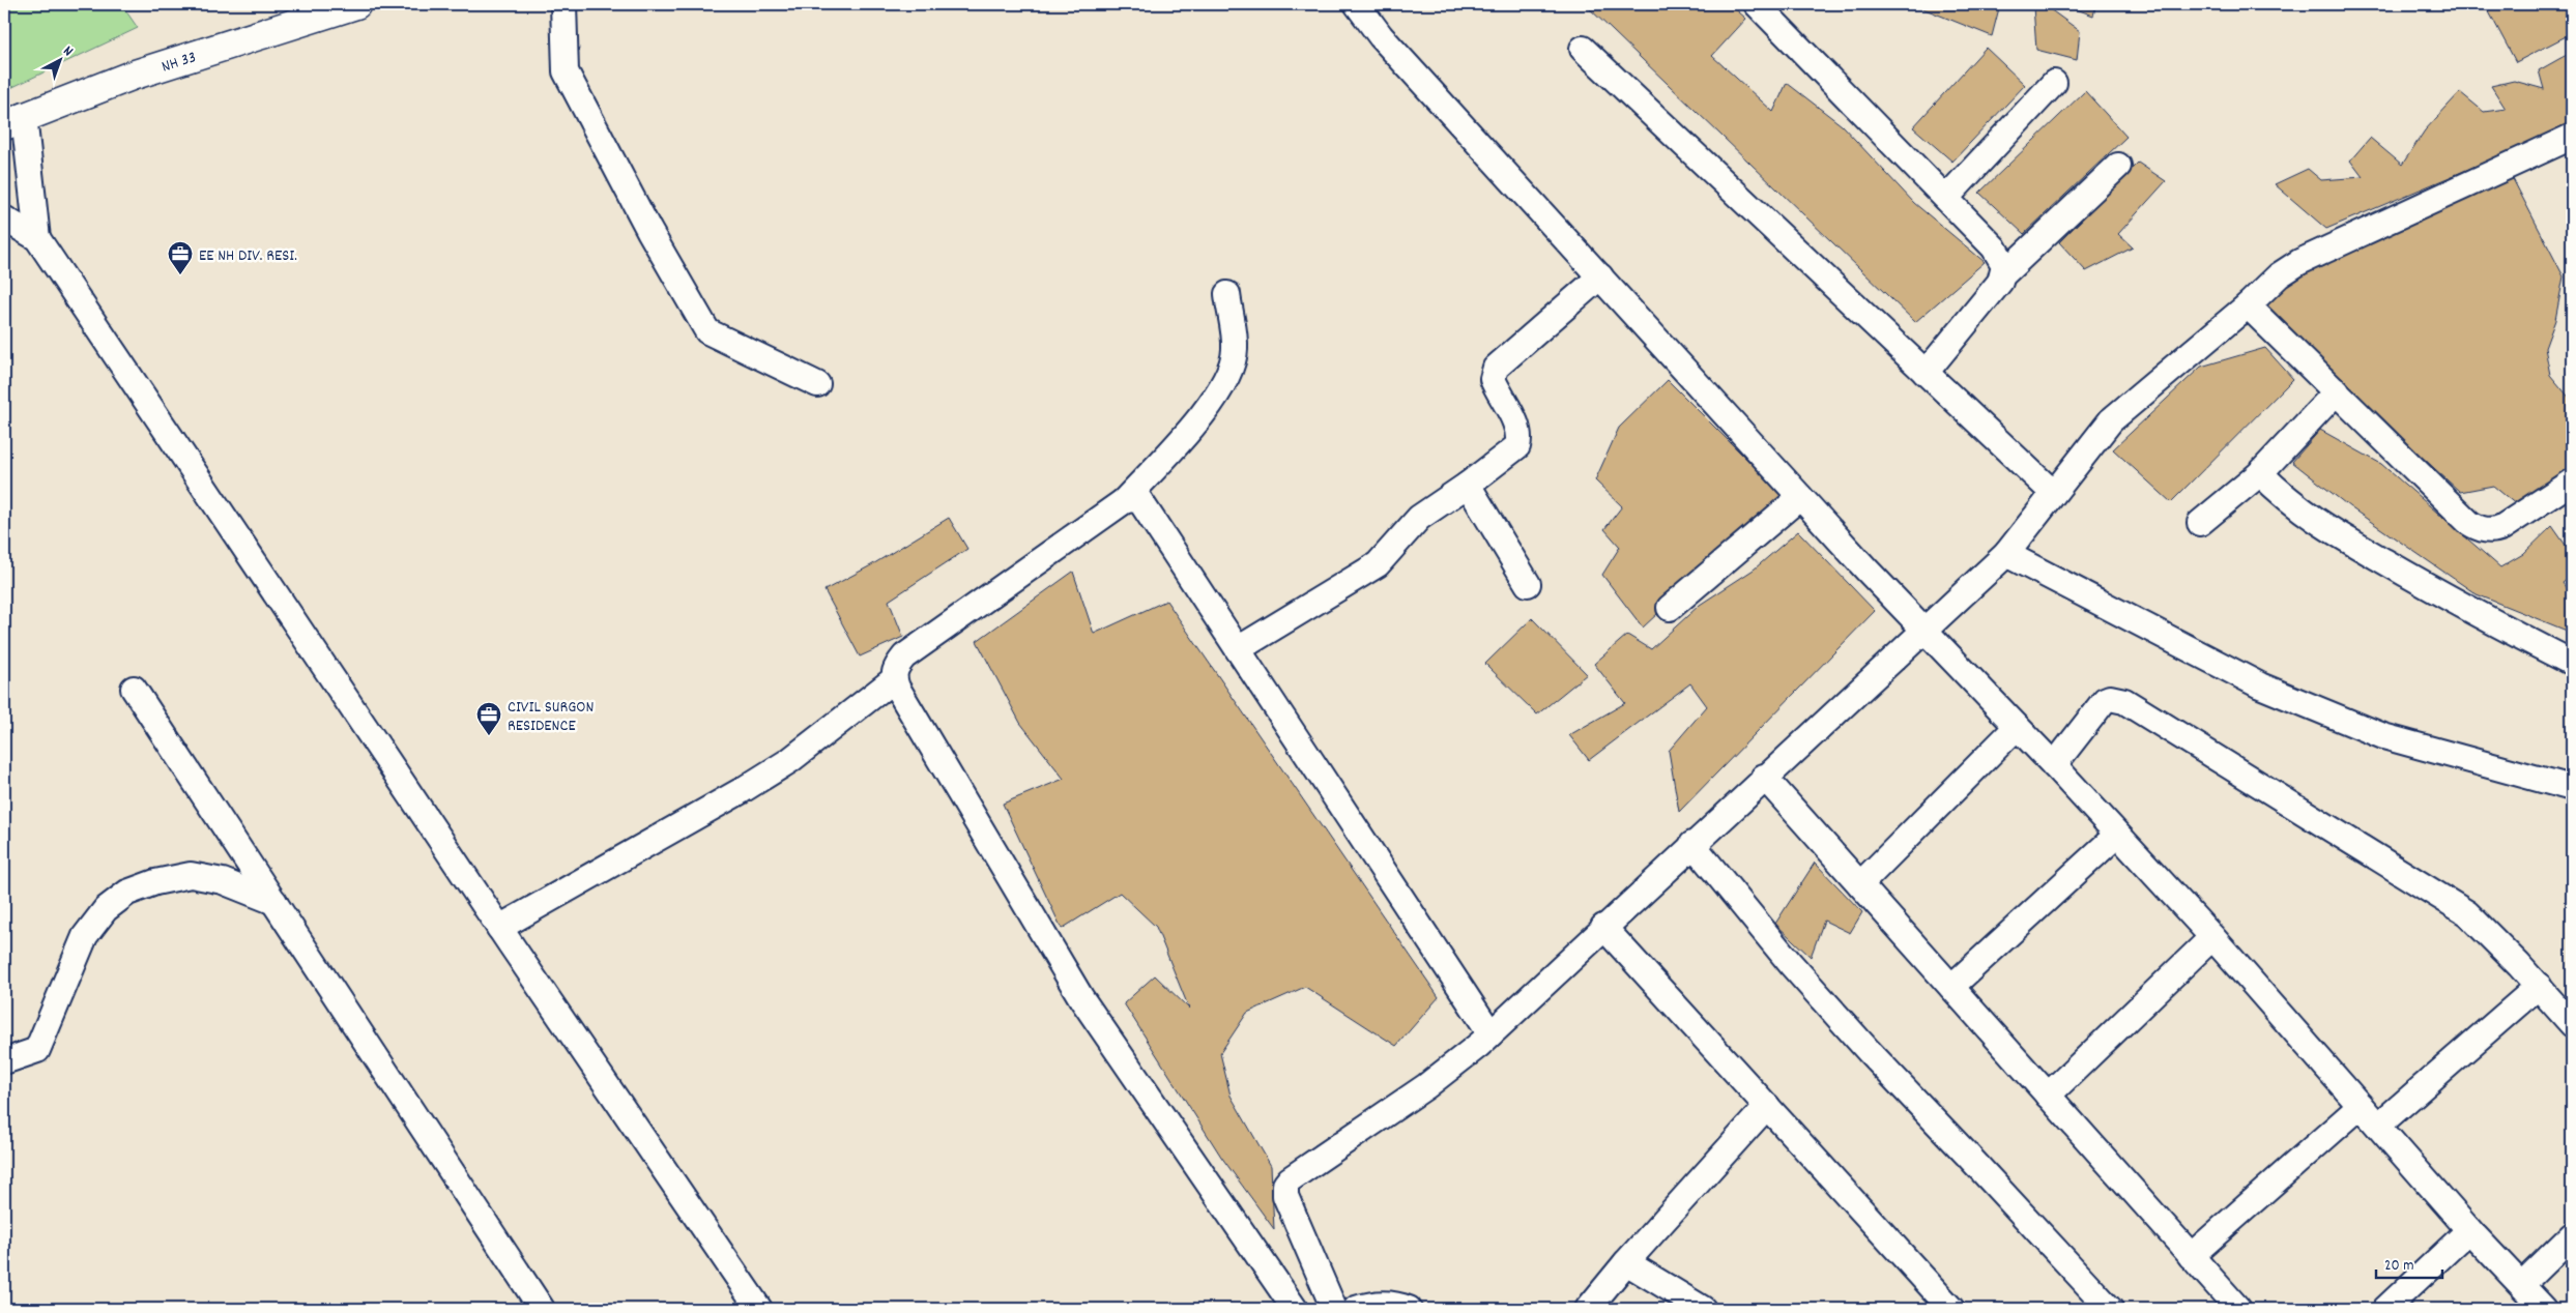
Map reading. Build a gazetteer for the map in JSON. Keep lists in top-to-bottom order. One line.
{"streets":{"main road":["NH 33"]},"places":{"office":["EE NH DIV. RESI.","CIVIL SURGON RESIDENCE"]},"scale_bar":"20 m","north":"top right"}
